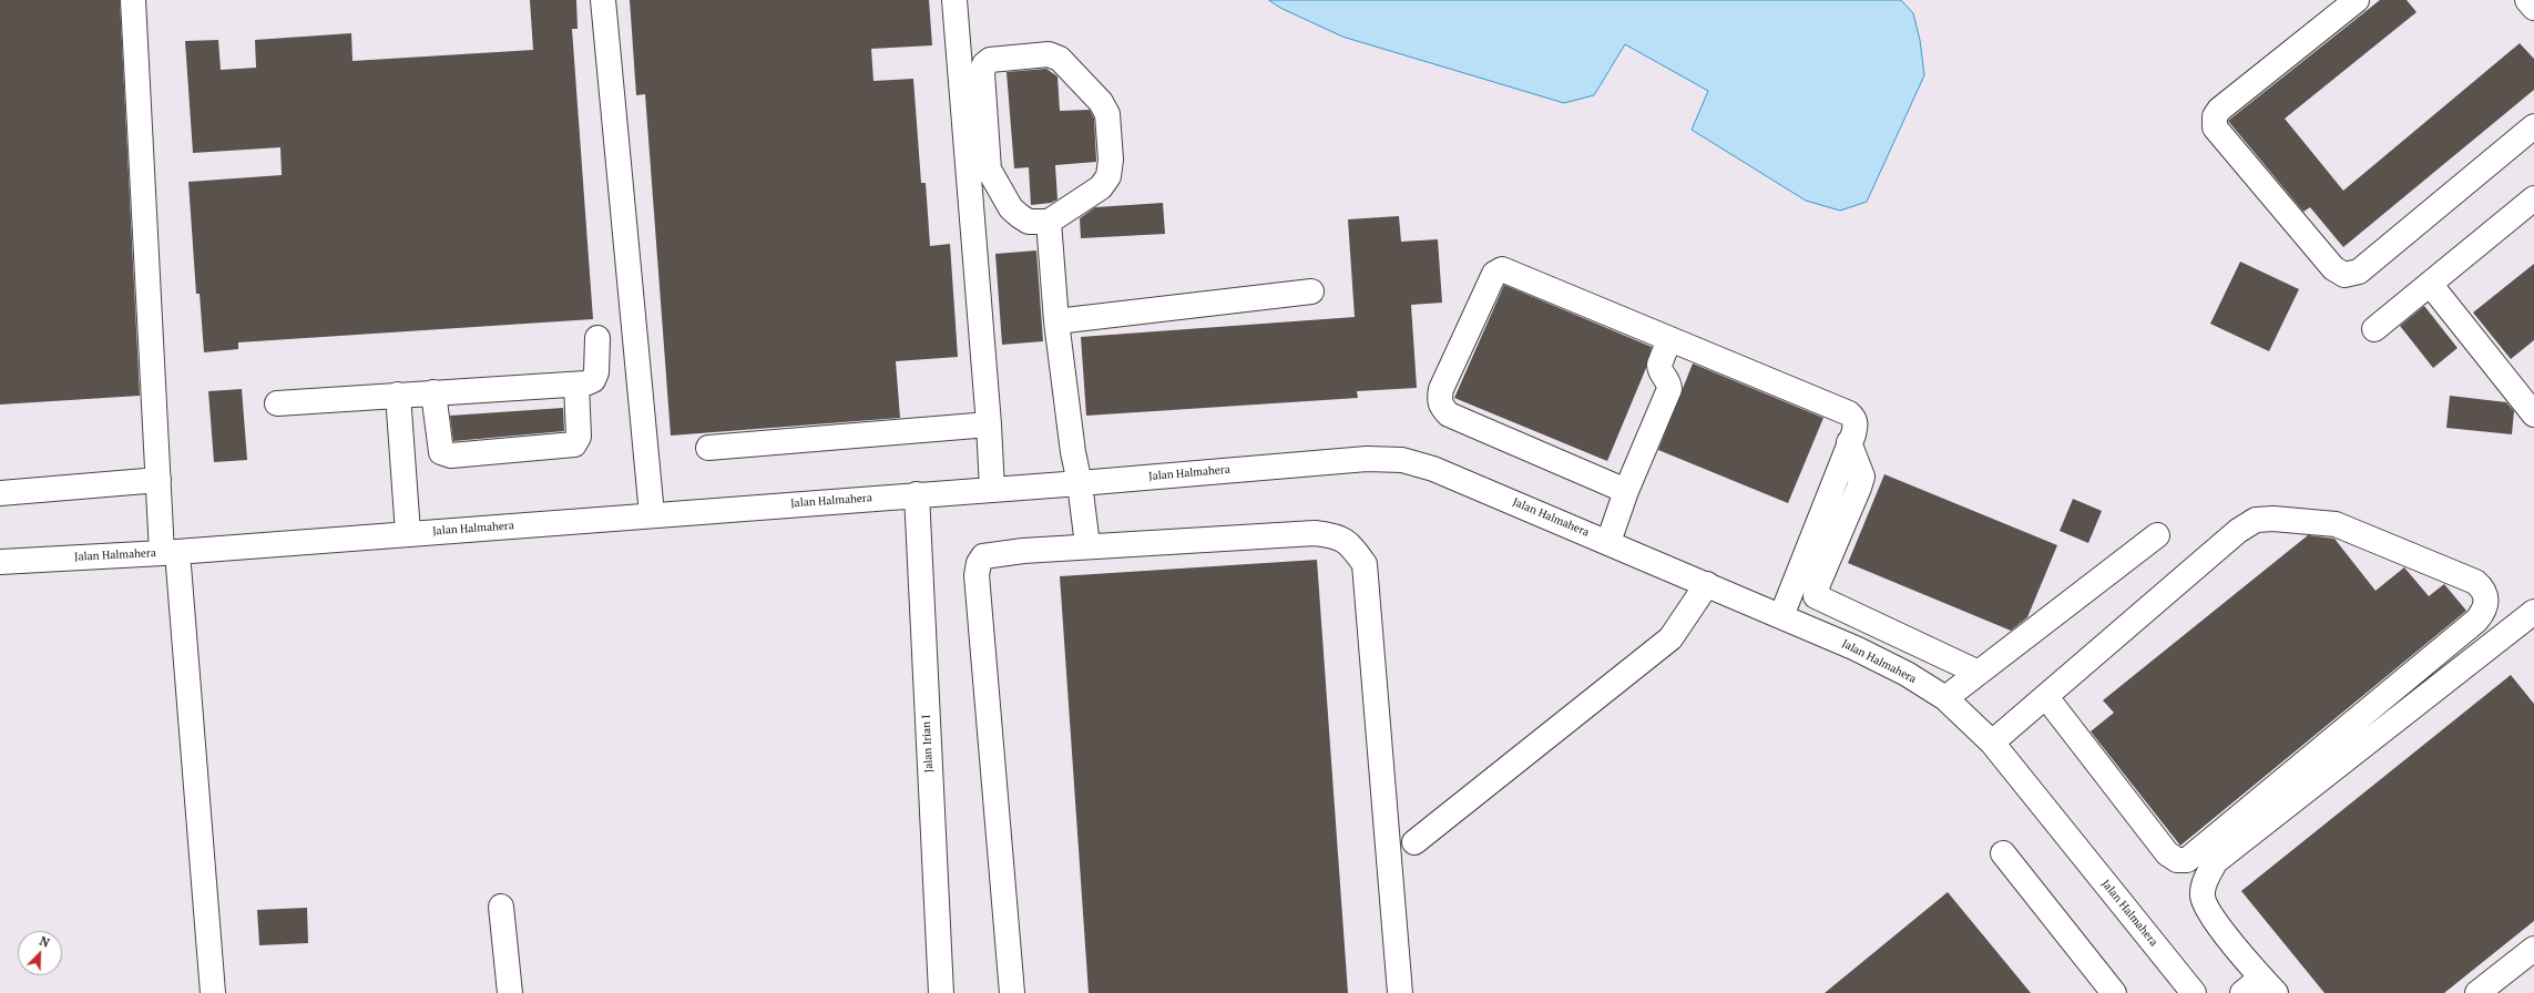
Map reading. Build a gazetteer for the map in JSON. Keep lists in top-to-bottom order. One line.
{"streets":{"street":["Jalan Halmahera","Jalan Irian I"]},"crossings":[["Jalan Halmahera","Jalan Irian I"]],"north":"top right"}
